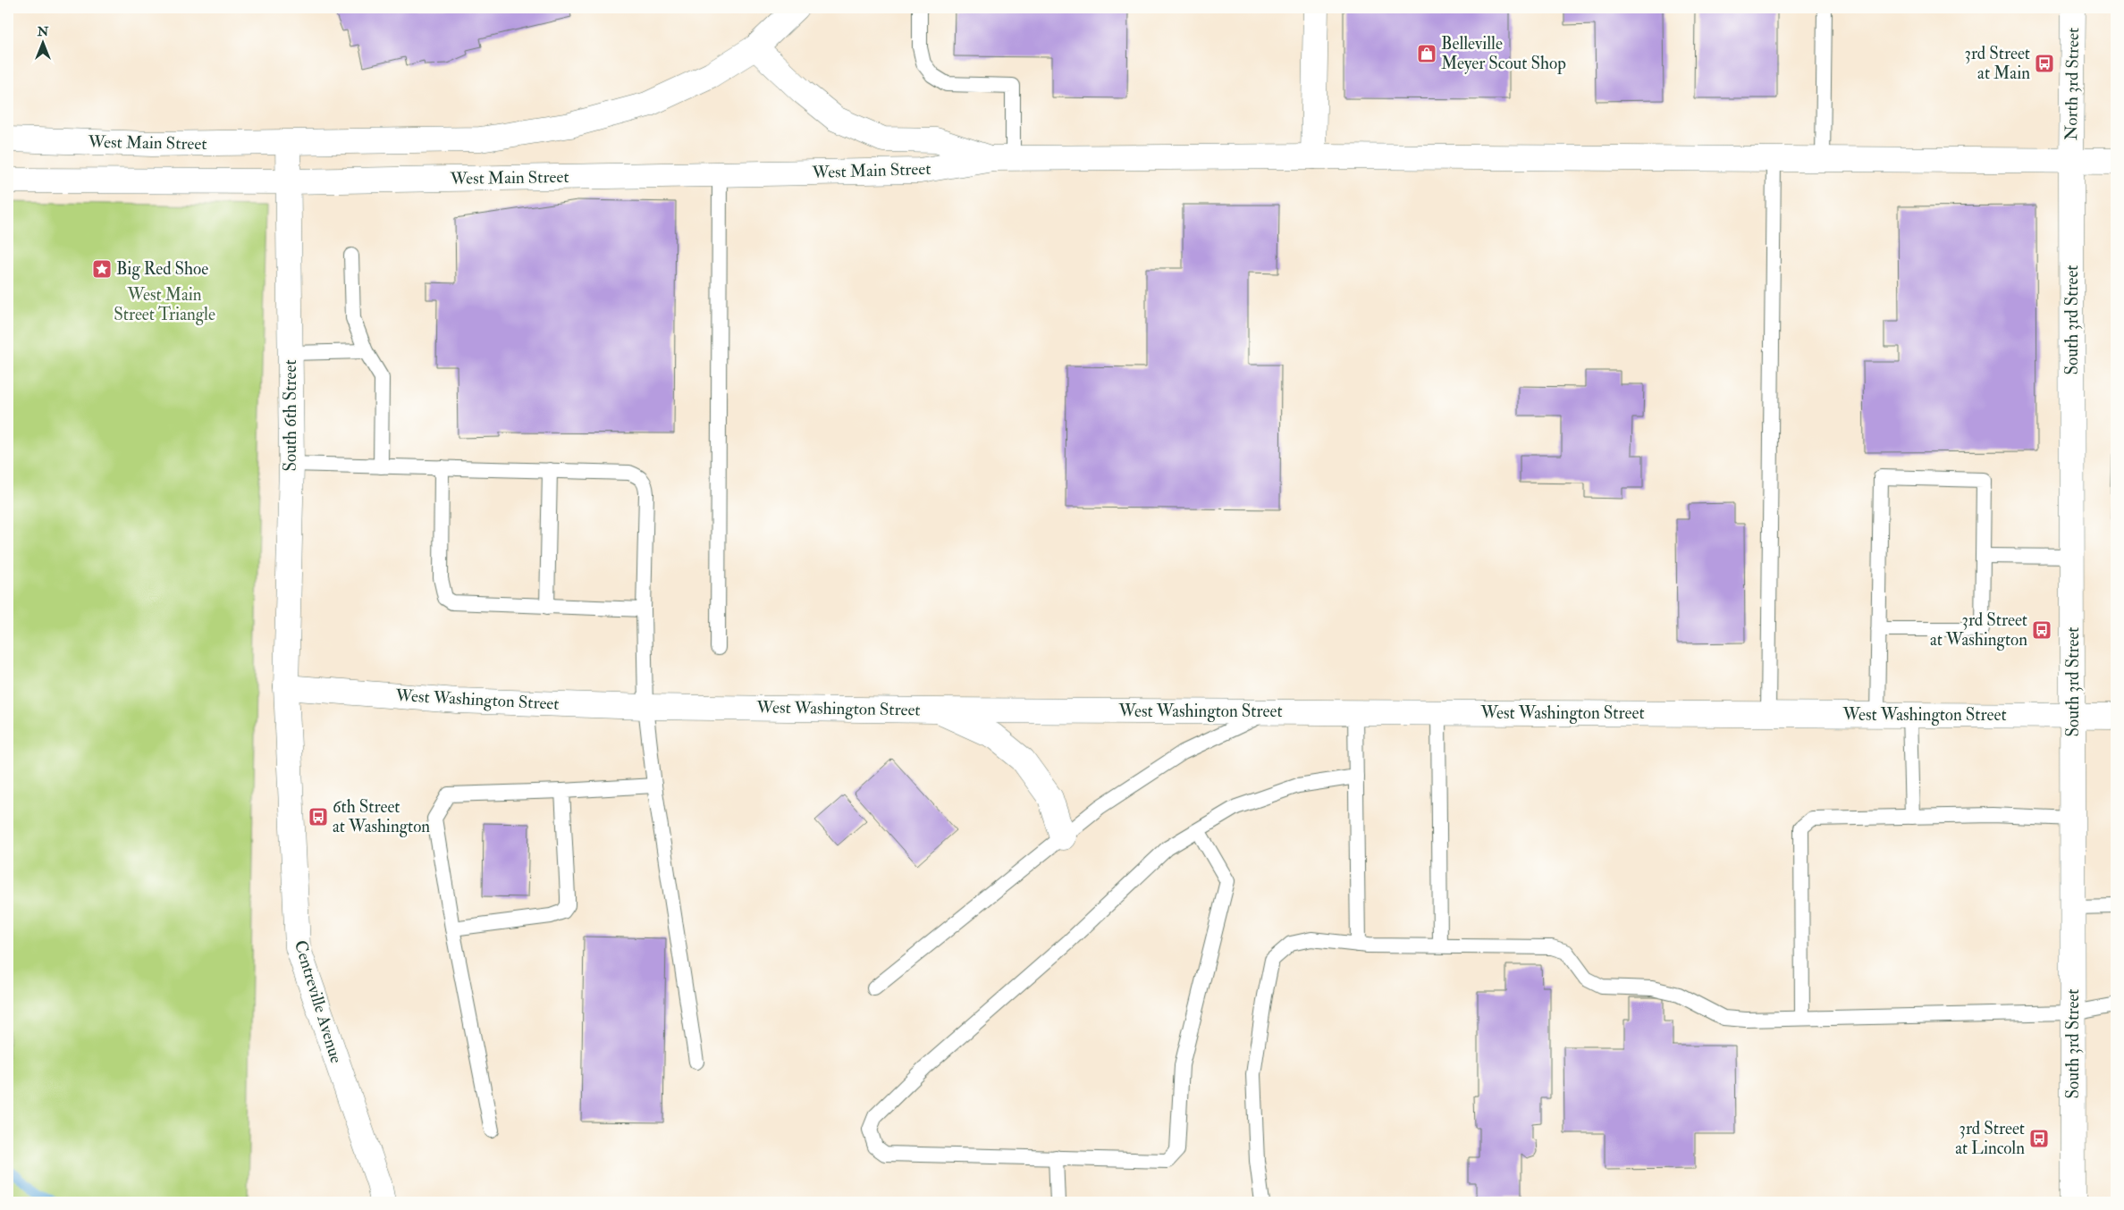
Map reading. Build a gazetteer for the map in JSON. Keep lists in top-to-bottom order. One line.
{"streets":{"main road":["North 3rd Street","West Main Street","South 3rd Street","South 6th Street","West Washington Street","Centreville Avenue"]},"crossings":[["North 3rd Street","South 3rd Street"],["West Main Street","South 6th Street"],["South 3rd Street","West Washington Street"],["South 6th Street","West Washington Street"],["South 6th Street","Centreville Avenue"],["West Washington Street","Centreville Avenue"]],"parks":["West Main Street Triangle"],"places":{"shop":["Belleville Meyer Scout Shop"],"bus stop":["3rd Street at Main","3rd Street at Washington","6th Street at Washington","3rd Street at Lincoln"],"place":["Big Red Shoe"]},"north":"top"}
